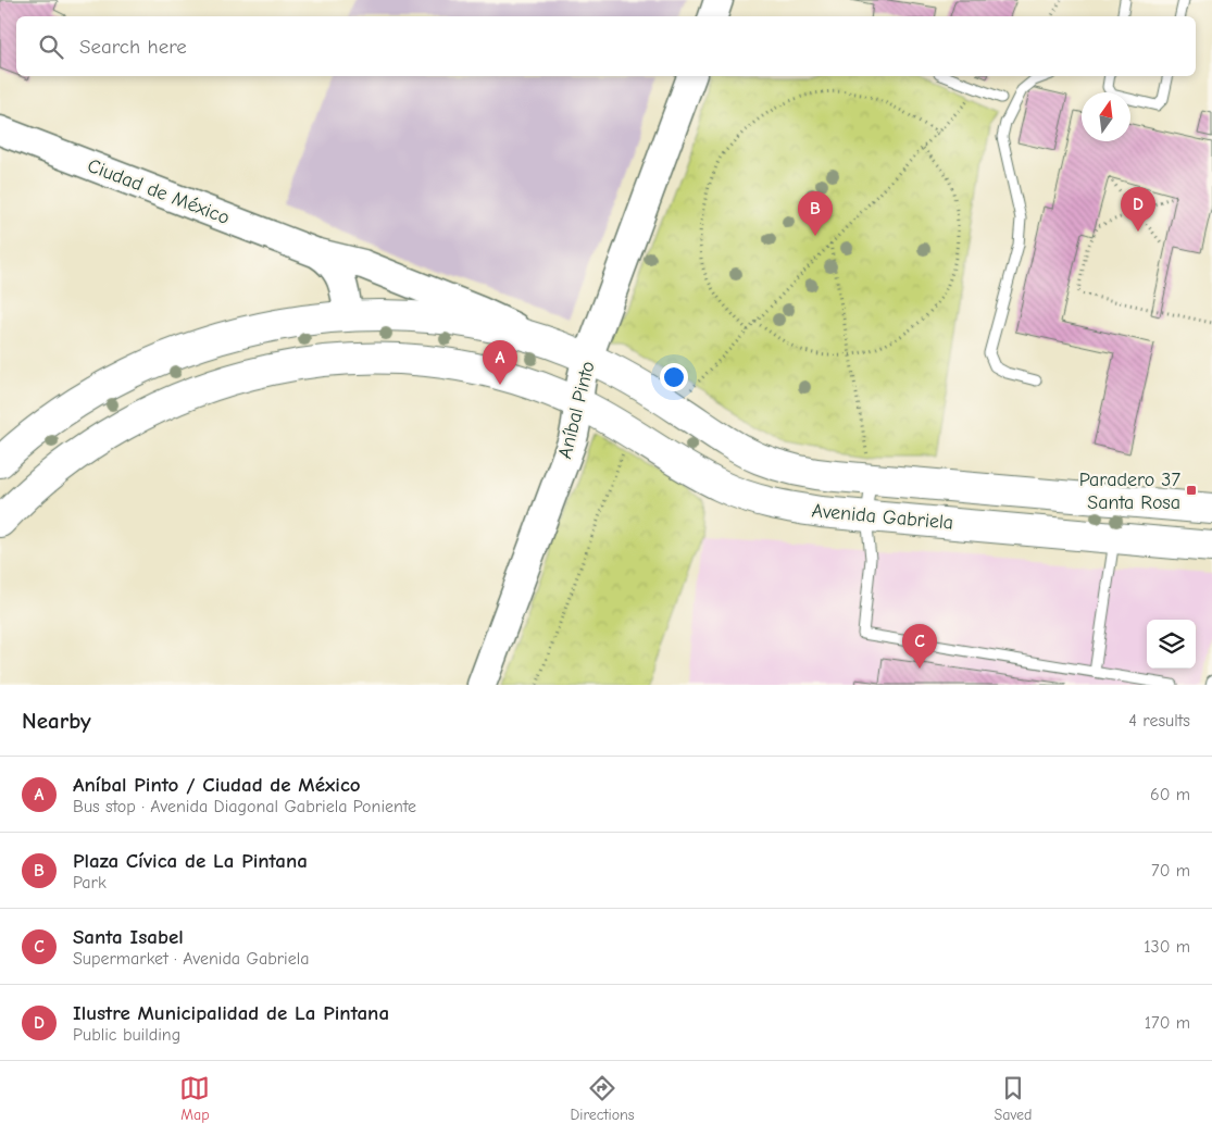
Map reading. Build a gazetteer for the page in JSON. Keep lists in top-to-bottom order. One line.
{"streets":{"main road":["Avenida Gabriela"],"street":["Ciudad de México","Aníbal Pinto"]},"crossings":[["Ciudad de México","Avenida Gabriela"],["Aníbal Pinto","Avenida Gabriela"]],"places":{"transit":["Paradero 37 Santa Rosa"]},"north":"top","page":{"search":"Search here","pins":["D","B","A","C"],"heading":["Nearby","4 results"],"list":[{"mark":"A","name":"Aníbal Pinto / Ciudad de México","note":"Bus stop · Avenida Diagonal Gabriela Poniente","value":"60 m"},{"mark":"B","name":"Plaza Cívica de La Pintana","note":"Park","value":"70 m"},{"mark":"C","name":"Santa Isabel","note":"Supermarket · Avenida Gabriela","value":"130 m"},{"mark":"D","name":"Ilustre Municipalidad de La Pintana","note":"Public building","value":"170 m"}],"nav":["Map","Directions","Saved"]}}
